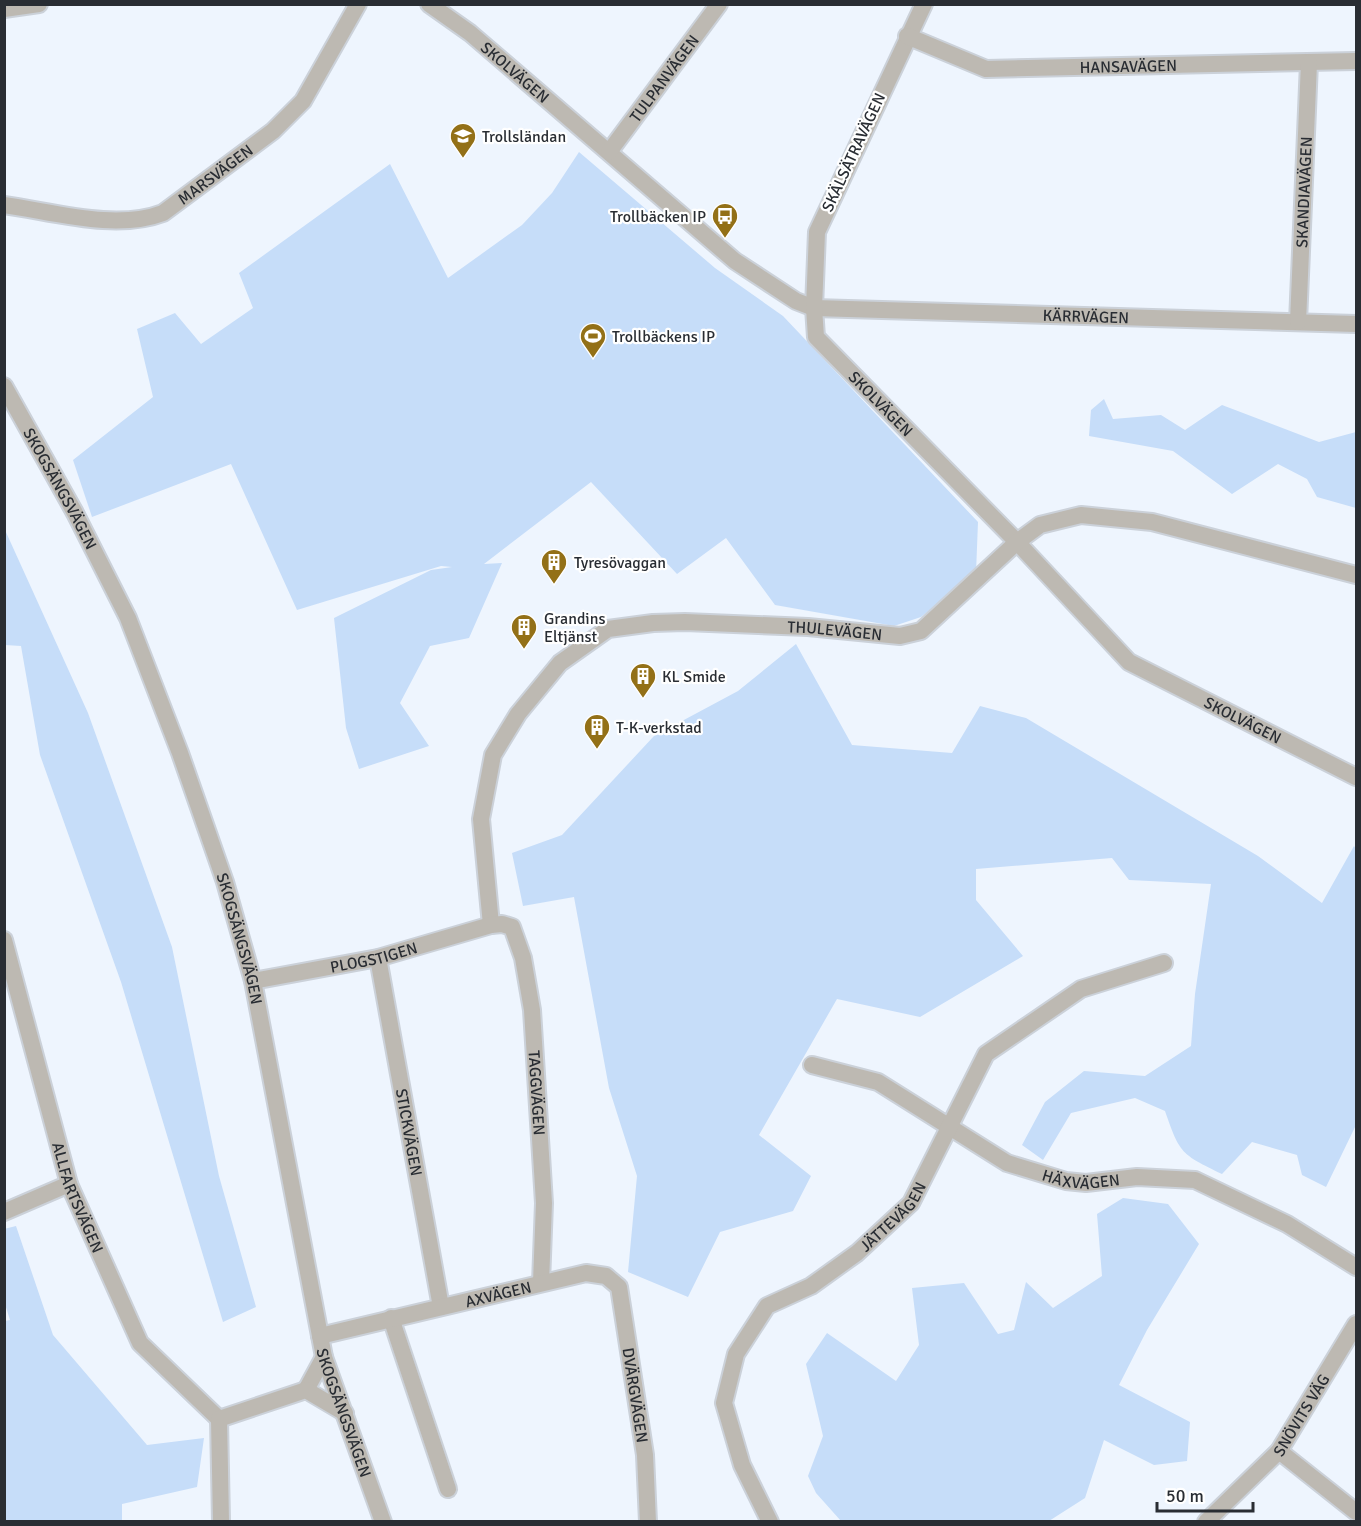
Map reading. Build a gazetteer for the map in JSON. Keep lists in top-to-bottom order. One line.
{"streets":{"street":["HANSAVÄGEN","SKOLVÄGEN","TULPANVÄGEN","SKÄLSÄTRAVÄGEN","MARSVÄGEN","SKANDIAVÄGEN","KÄRRVÄGEN","SKOGSÄNGSVÄGEN","THULEVÄGEN","PLOGSTIGEN","TAGGVÄGEN","STICKVÄGEN","HÄXVÄGEN","ALLFARTSVÄGEN","JÄTTEVÄGEN","AXVÄGEN","DVÄRGVÄGEN","SNÖVITS VÄG"]},"crossings":[["HANSAVÄGEN","SKÄLSÄTRAVÄGEN"],["HANSAVÄGEN","SKANDIAVÄGEN"],["SKOLVÄGEN","TULPANVÄGEN"],["SKOLVÄGEN","SKÄLSÄTRAVÄGEN"],["SKOLVÄGEN","KÄRRVÄGEN"],["SKOLVÄGEN","THULEVÄGEN"],["SKÄLSÄTRAVÄGEN","KÄRRVÄGEN"],["SKANDIAVÄGEN","KÄRRVÄGEN"],["SKOGSÄNGSVÄGEN","PLOGSTIGEN"],["SKOGSÄNGSVÄGEN","AXVÄGEN"],["THULEVÄGEN","PLOGSTIGEN"],["THULEVÄGEN","TAGGVÄGEN"],["PLOGSTIGEN","TAGGVÄGEN"],["PLOGSTIGEN","STICKVÄGEN"],["TAGGVÄGEN","AXVÄGEN"],["STICKVÄGEN","AXVÄGEN"],["HÄXVÄGEN","JÄTTEVÄGEN"],["AXVÄGEN","DVÄRGVÄGEN"]],"places":{"school or university":["Trollsländan"],"bus stop":["Trollbäcken IP"],"sports":["Trollbäckens IP"],"building":["Tyresövaggan","Grandins Eltjänst","KL Smide","T-K-verkstad"]},"scale_bar":"50 m"}
